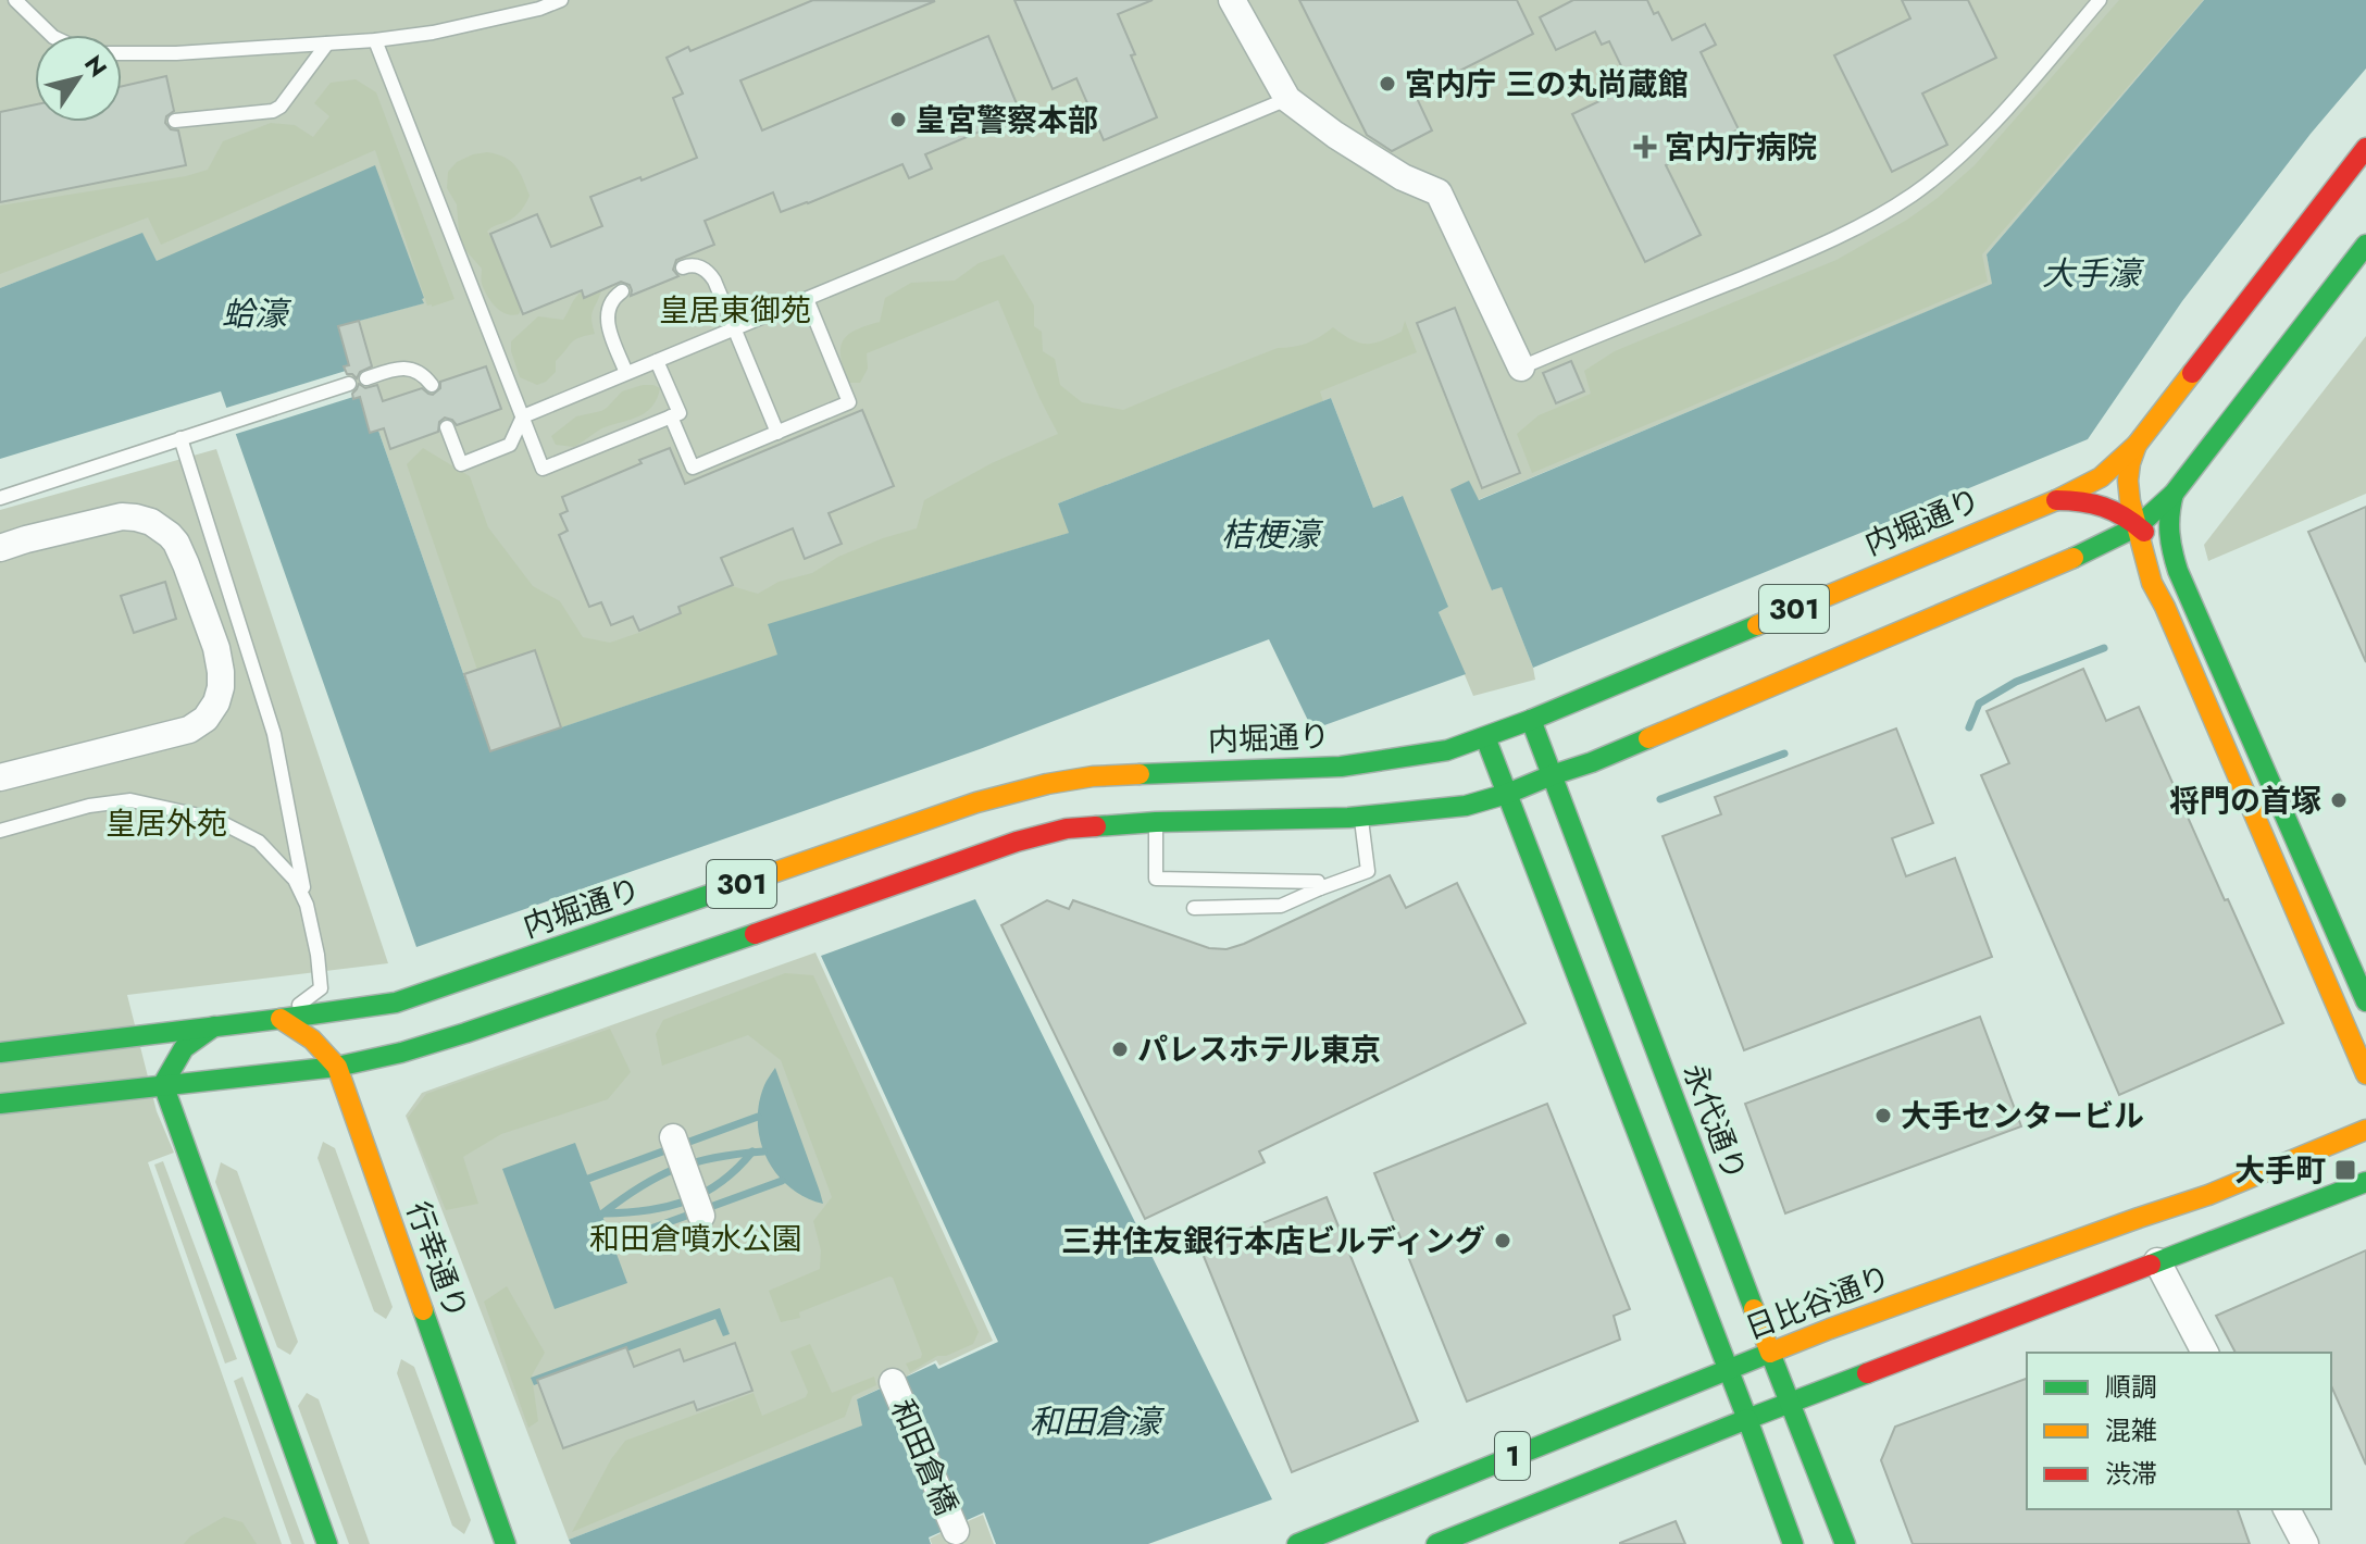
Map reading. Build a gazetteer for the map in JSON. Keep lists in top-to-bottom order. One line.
{"streets":{"main road":["内堀通り","301","永代通り","行幸通り","日比谷通り","1"],"street":["和田倉橋"]},"crossings":[["内堀通り","永代通り"],["内堀通り","行幸通り"],["301","永代通り"],["301","行幸通り"],["永代通り","日比谷通り"]],"water":["大手濠","蛤濠","桔梗濠","和田倉濠"],"parks":["皇居東御苑","皇居外苑","和田倉噴水公園"],"places":{"other":["宮内庁 三の丸尚蔵館","皇宮警察本部","将門の首塚","パレスホテル東京","大手センタービル","三井住友銀行本店ビルディング"],"health":["宮内庁病院"],"transit":["大手町"]},"legend":["順調","混雑","渋滞"],"north":"top right"}
